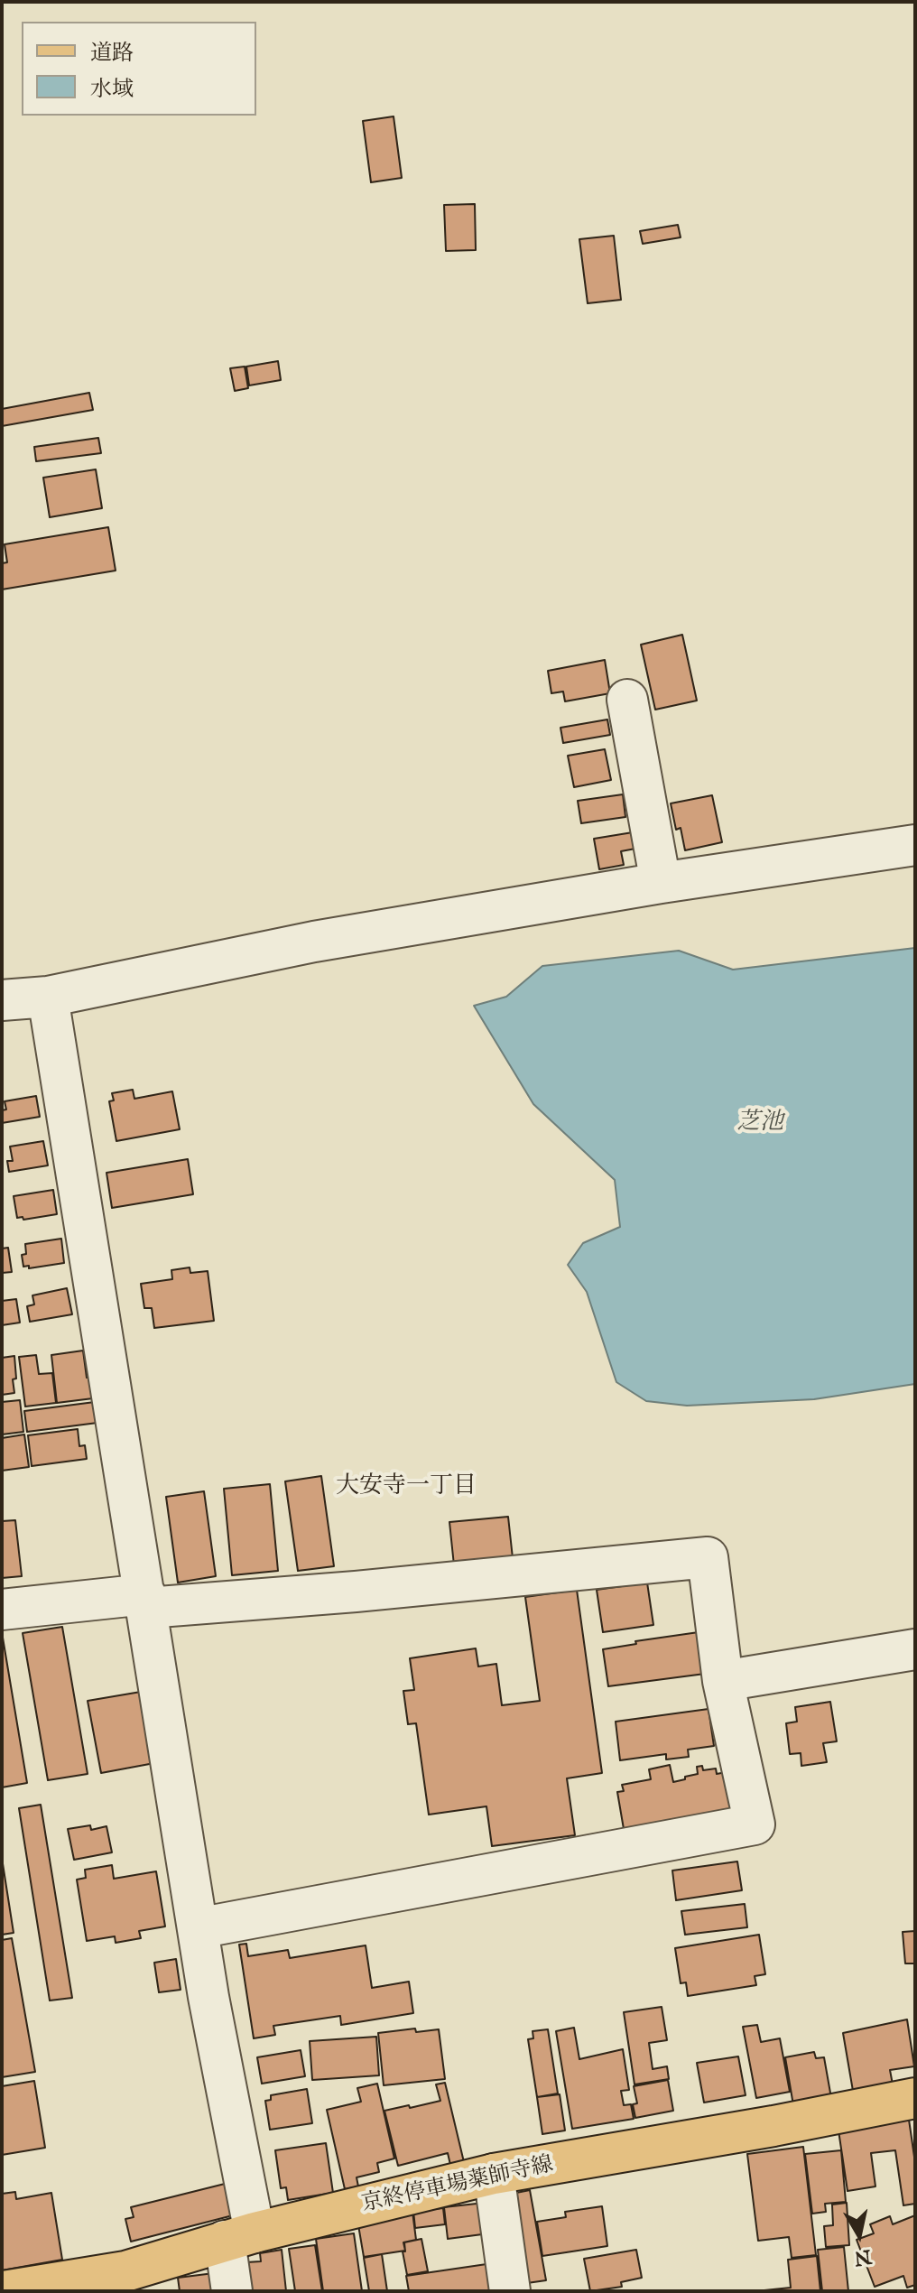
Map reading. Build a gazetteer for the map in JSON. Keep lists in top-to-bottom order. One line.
{"streets":{"main road":["京終停車場薬師寺線"]},"districts":["大安寺一丁目"],"water":["芝池"],"legend":["道路","水域"],"north":"bottom"}
